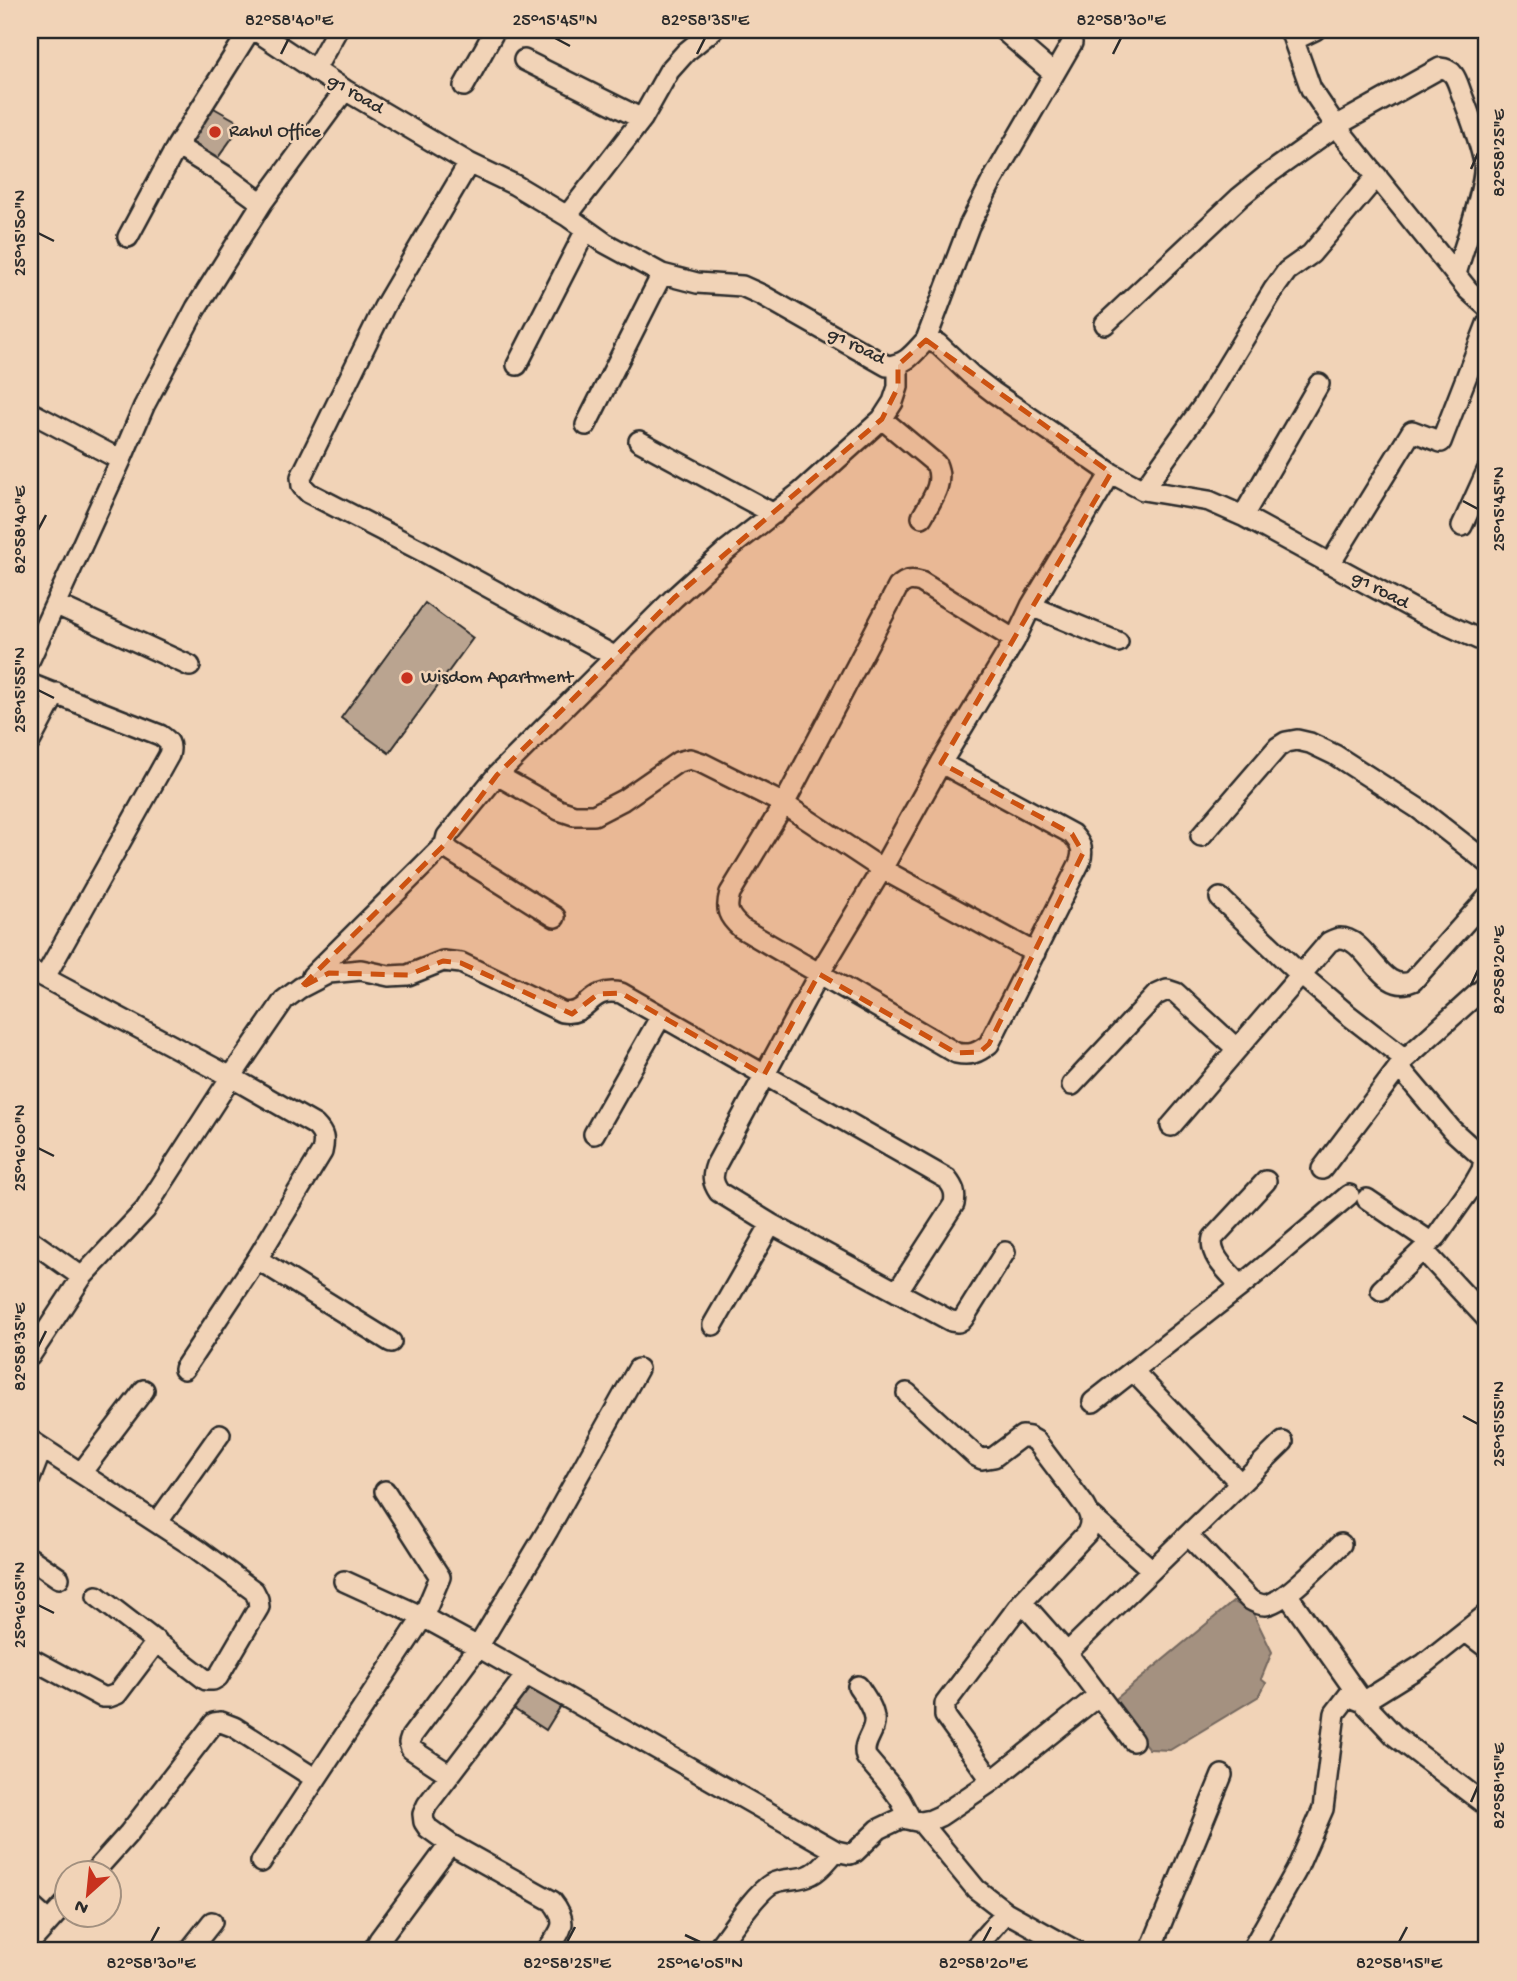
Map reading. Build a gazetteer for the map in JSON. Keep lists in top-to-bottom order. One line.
{"streets":{"street":["g1 road"]},"places":["Rahul Office","Wisdom Apartment"],"north":"bottom left","coordinates":["82°58'40\"E","25°15'45\"N","82°58'35\"E","82°58'30\"E","82°58'25\"E","25°15'50\"N","25°15'55\"N","82°58'20\"E","25°16'00\"N","25°16'05\"N","82°58'15\"E"]}
